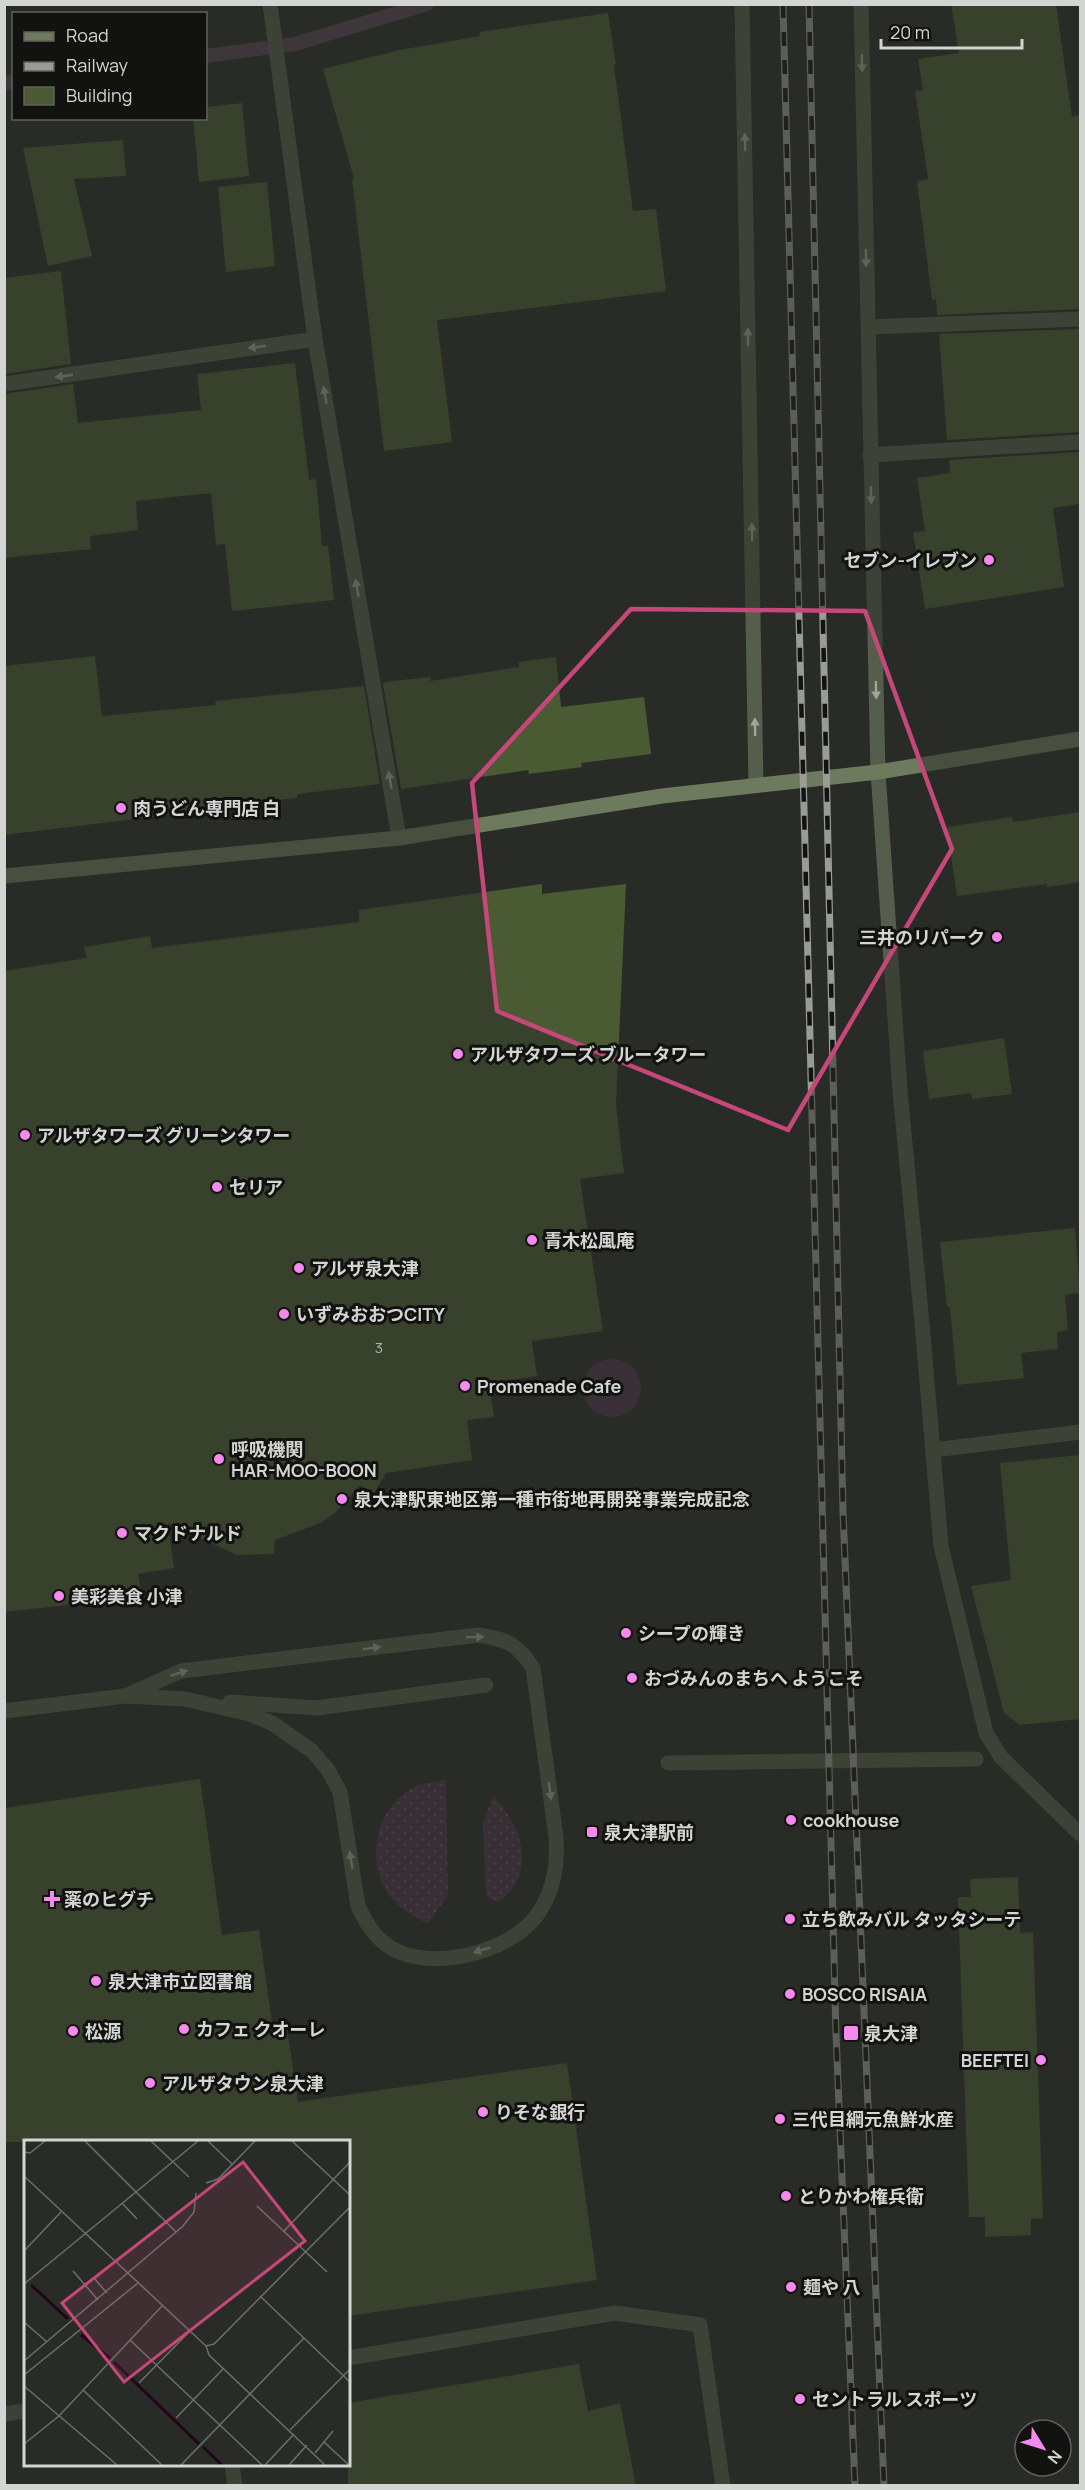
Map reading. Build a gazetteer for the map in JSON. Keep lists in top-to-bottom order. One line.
{"places":{"other":["セブン-イレブン","肉うどん専門店 白","三井のリパーク","アルザタワーズ ブルータワー","アルザタワーズ グリーンタワー","セリア","青木松風庵","アルザ泉大津","いずみおおつCITY","Promenade Cafe","呼吸機関 HAR-MOO-BOON","泉大津駅東地区第一種市街地再開発事業完成記念","マクドナルド","美彩美食 小津","シープの輝き","おづみんのまちへ ようこそ","cookhouse","立ち飲みバル タッタシーテ","泉大津市立図書館","BOSCO RISAIA","カフェ クオーレ","松源","BEEFTEI","アルザタウン泉大津","りそな銀行","三代目綱元魚鮮水産","とりかわ権兵衛","麺や 八","セントラル スポーツ"],"transit":["泉大津駅前","泉大津"],"health":["薬のヒグチ"]},"house_numbers":["3"],"legend":["Road","Railway","Building"],"scale_bar":"20 m","north":"bottom right"}
